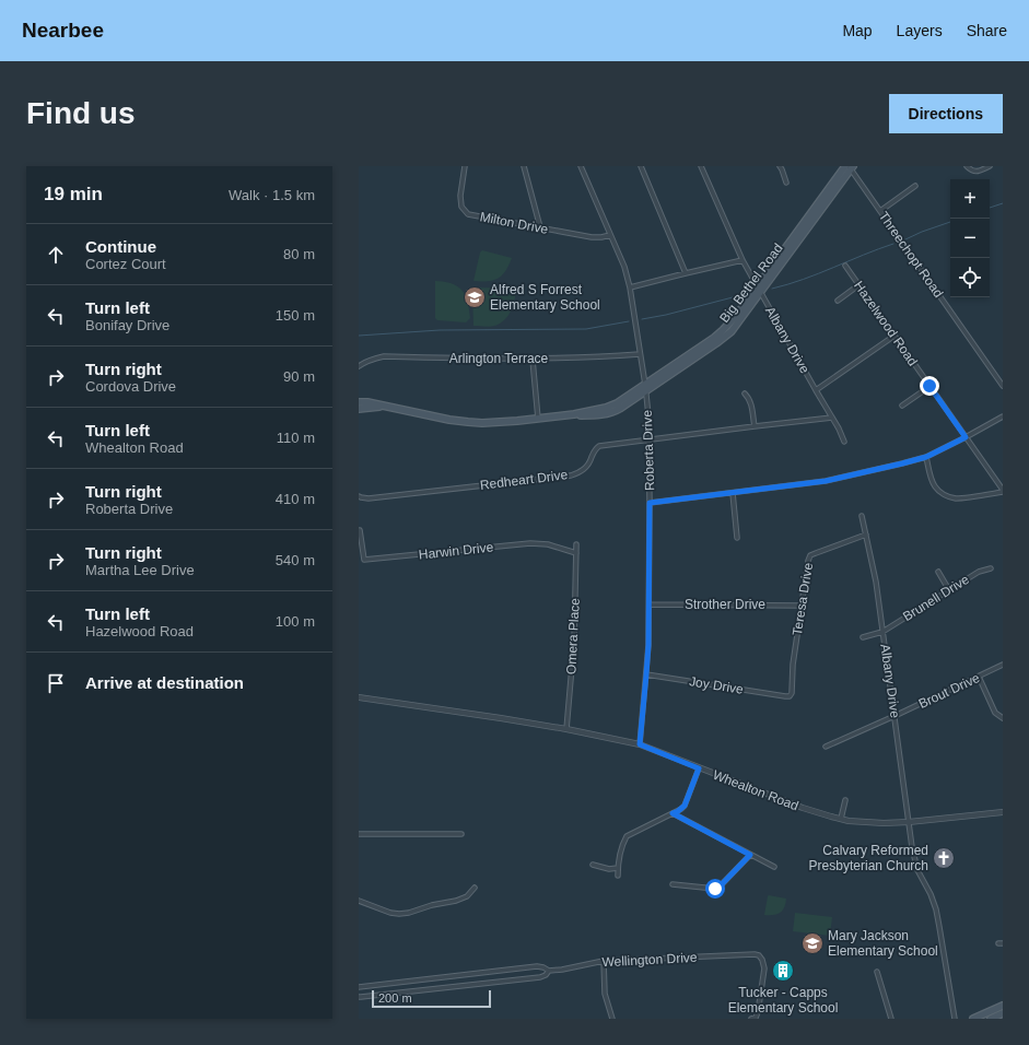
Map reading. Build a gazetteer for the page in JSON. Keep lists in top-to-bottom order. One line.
{"streets":{"main road":["Big Bethel Road"],"street":["Milton Drive","Threechopt Road","Hazelwood Road","Albany Drive","Arlington Terrace","Roberta Drive","Redheart Drive","Harwin Drive","Brunell Drive","Teresa Drive","Strother Drive","Omera Place","Joy Drive","Brout Drive","Whealton Road","Wellington Drive"]},"crossings":[["Milton Drive","Roberta Drive"],["Threechopt Road","Big Bethel Road"],["Big Bethel Road","Albany Drive"],["Big Bethel Road","Roberta Drive"],["Albany Drive","Redheart Drive"],["Albany Drive","Brunell Drive"],["Albany Drive","Teresa Drive"],["Albany Drive","Brout Drive"],["Albany Drive","Whealton Road"],["Arlington Terrace","Roberta Drive"],["Roberta Drive","Redheart Drive"],["Roberta Drive","Strother Drive"],["Roberta Drive","Joy Drive"],["Roberta Drive","Whealton Road"],["Harwin Drive","Omera Place"],["Teresa Drive","Strother Drive"],["Teresa Drive","Joy Drive"],["Omera Place","Whealton Road"]],"places":{"school or university":["Alfred S Forrest Elementary School","Mary Jackson Elementary School"],"church":["Calvary Reformed Presbyterian Church"],"building":["Tucker - Capps Elementary School"]},"scale_bar":"200 m","page":{"header":"Nearbee","nav":["Map","Layers","Share"],"buttons":"Directions","title":"Find us","heading":["19 min","Walk · 1.5 km"],"map_buttons":["+","−"],"list":[["Continue","Cortez Court","80 m"],["Turn left","Bonifay Drive","150 m"],["Turn right","Cordova Drive","90 m"],["Turn left","Whealton Road","110 m"],["Turn right","Roberta Drive","410 m"],["Turn right","Martha Lee Drive","540 m"],["Turn left","Hazelwood Road","100 m"],"Arrive at destination"],"scale":"200 m"}}
